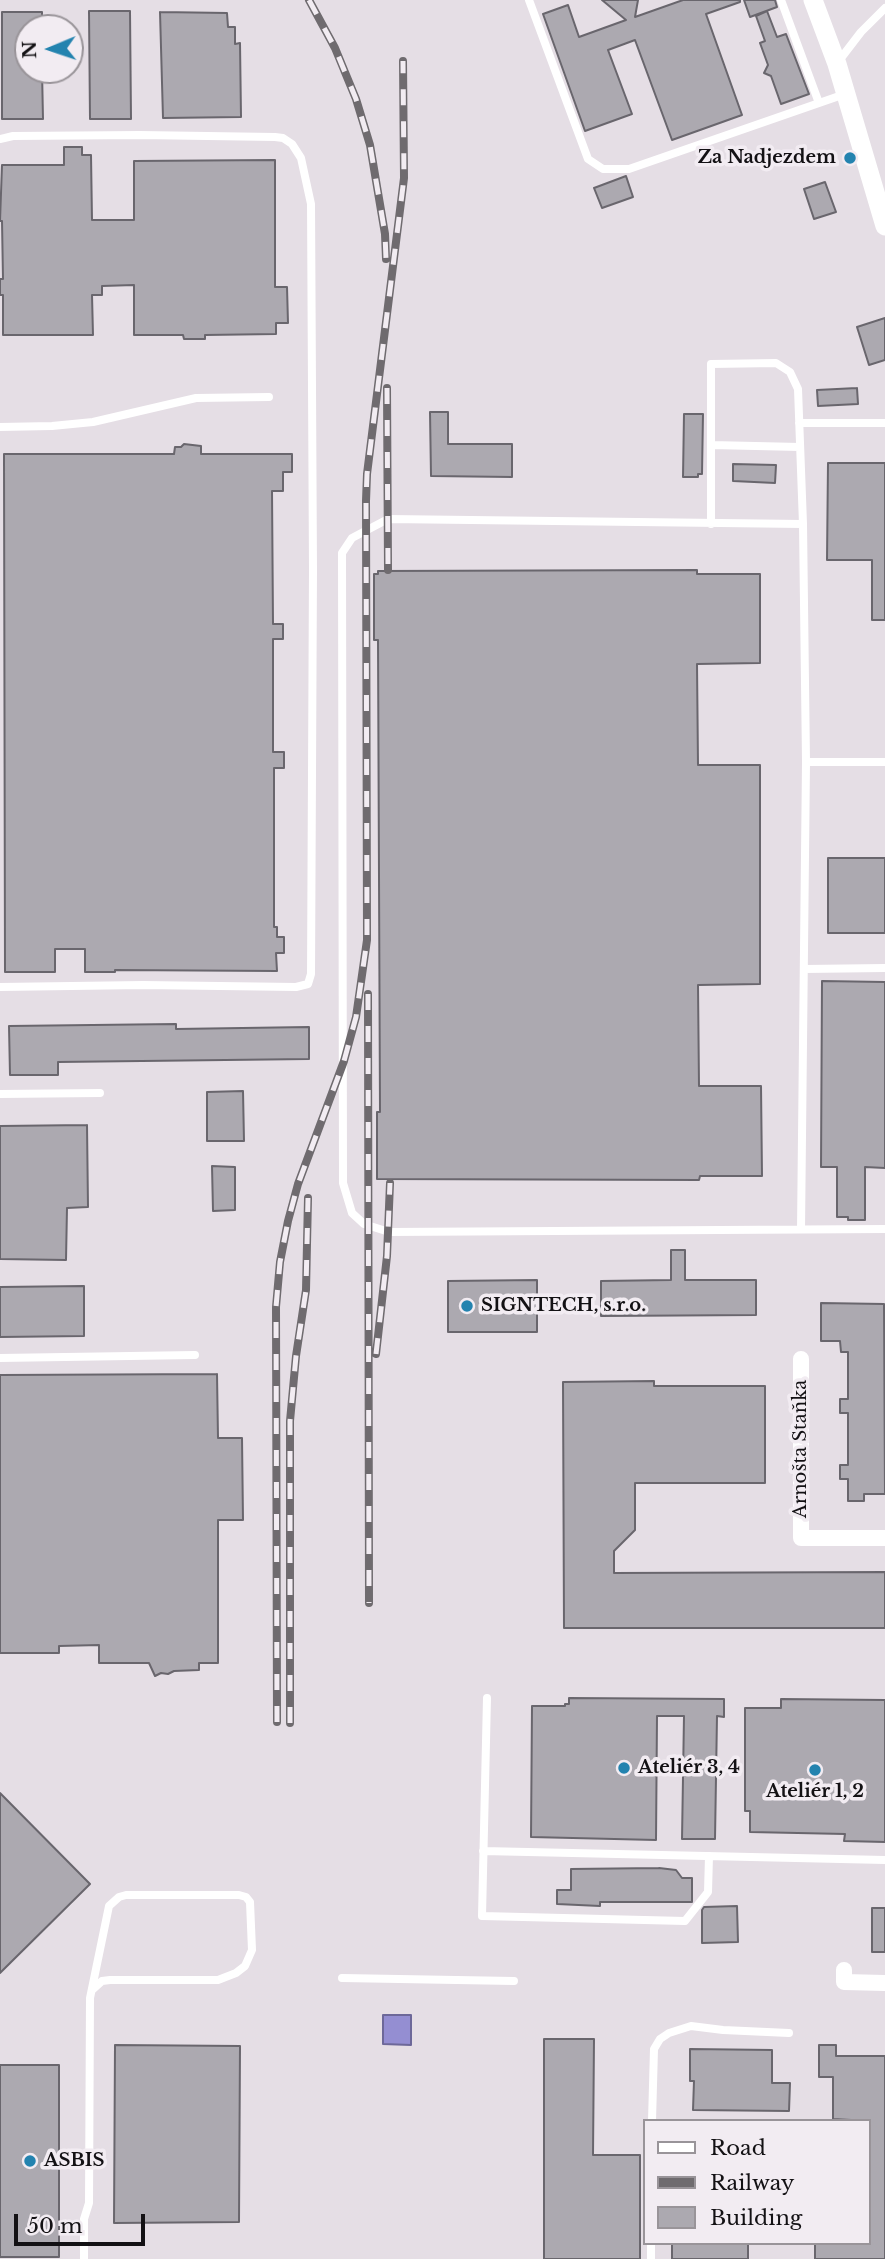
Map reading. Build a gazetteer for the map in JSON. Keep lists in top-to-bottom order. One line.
{"streets":{"street":["Arnošta Staňka"]},"places":["Za Nadjezdem","SIGNTECH, s.r.o.","Ateliér 3, 4","Ateliér 1, 2","ASBIS"],"legend":["Road","Railway","Building"],"scale_bar":"50 m","north":"left"}
